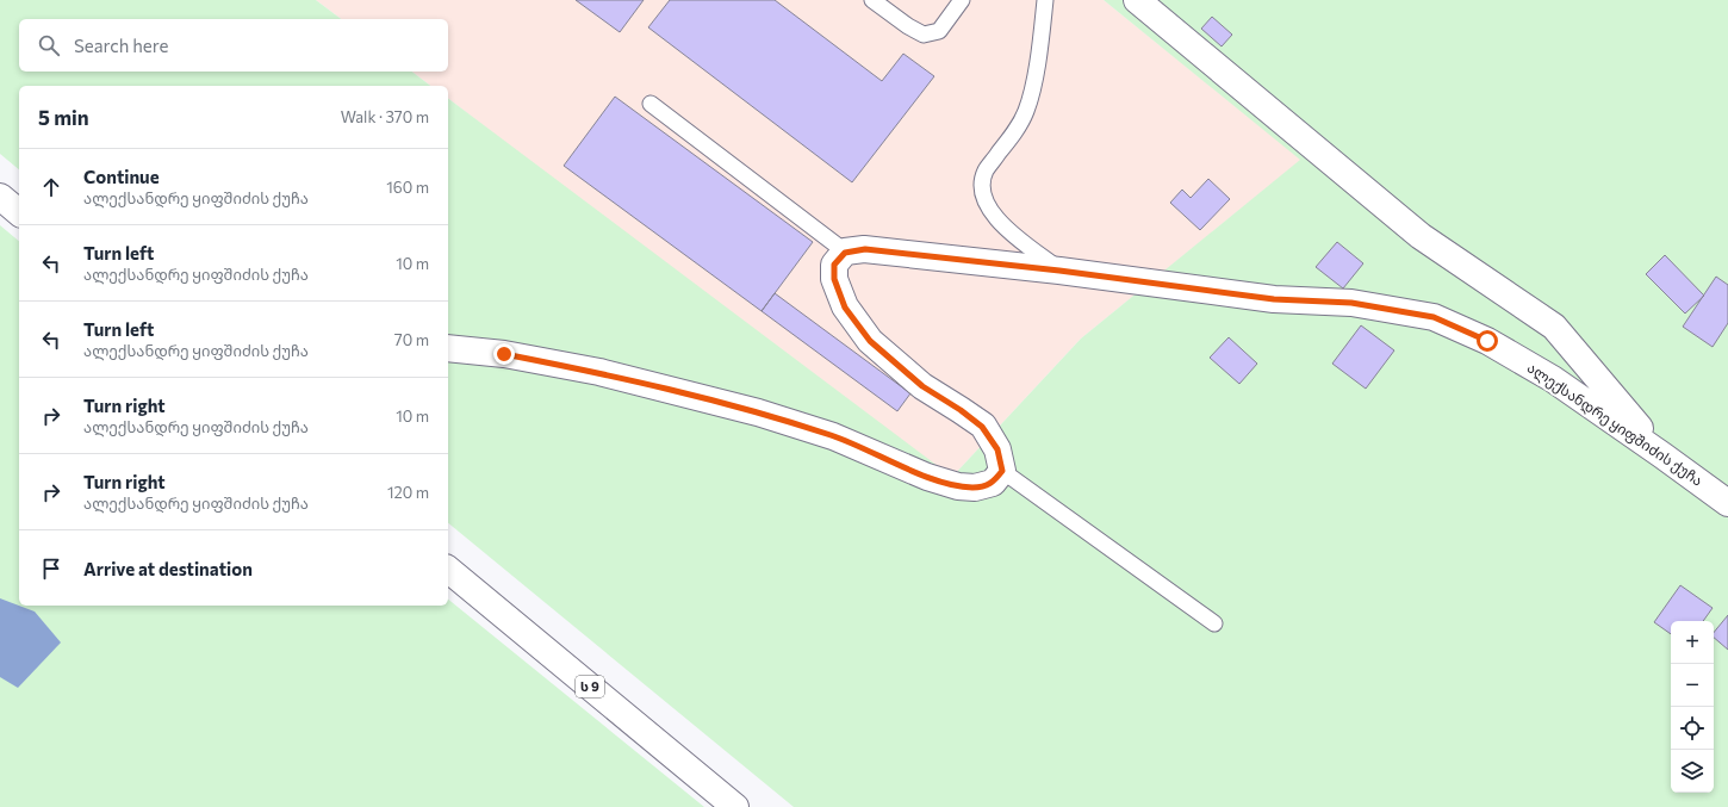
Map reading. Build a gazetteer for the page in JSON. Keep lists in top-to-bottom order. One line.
{"streets":{"main road":["ალექსანდრე ყიფშიძის ქუჩა","ს 9"]},"page":{"search":"Search here","heading":["5 min","Walk · 370 m"],"list":[["Continue","ალექსანდრე ყიფშიძის ქუჩა","160 m"],["Turn left","ალექსანდრე ყიფშიძის ქუჩა","10 m"],["Turn left","ალექსანდრე ყიფშიძის ქუჩა","70 m"],["Turn right","ალექსანდრე ყიფშიძის ქუჩა","10 m"],["Turn right","ალექსანდრე ყიფშიძის ქუჩა","120 m"],"Arrive at destination"],"map_buttons":["+","−"]}}
